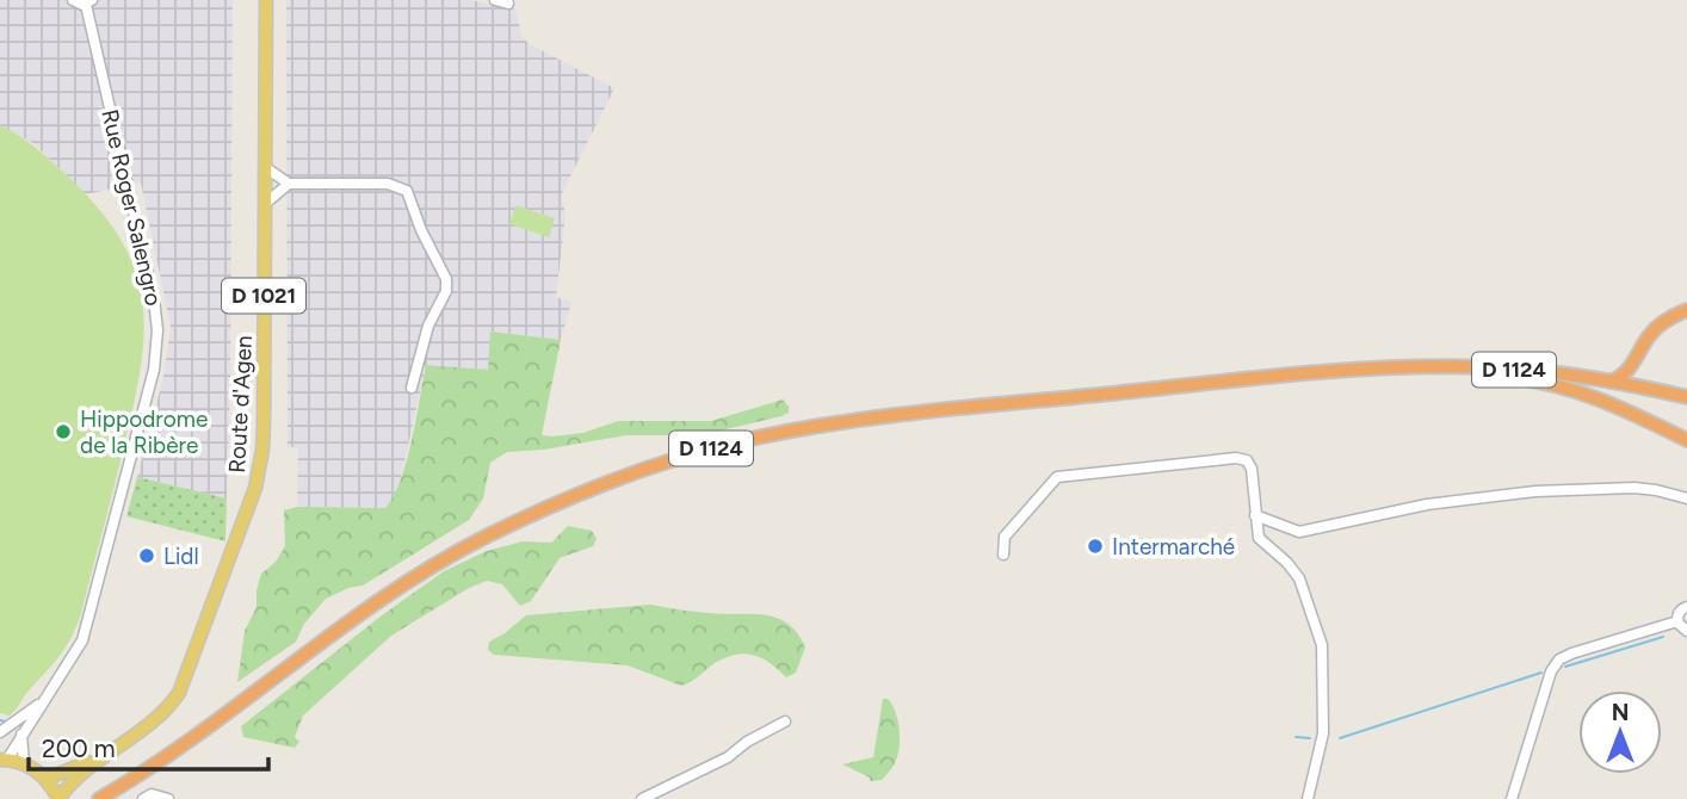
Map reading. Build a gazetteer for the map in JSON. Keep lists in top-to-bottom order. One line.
{"streets":{"highway":["D 1124"],"main road":["D 1021","Route d'Agen"],"street":["Rue Roger Salengro"]},"places":["Hippodrome de la Ribère","Intermarché","Lidl"],"scale_bar":"200 m","north":"top"}
